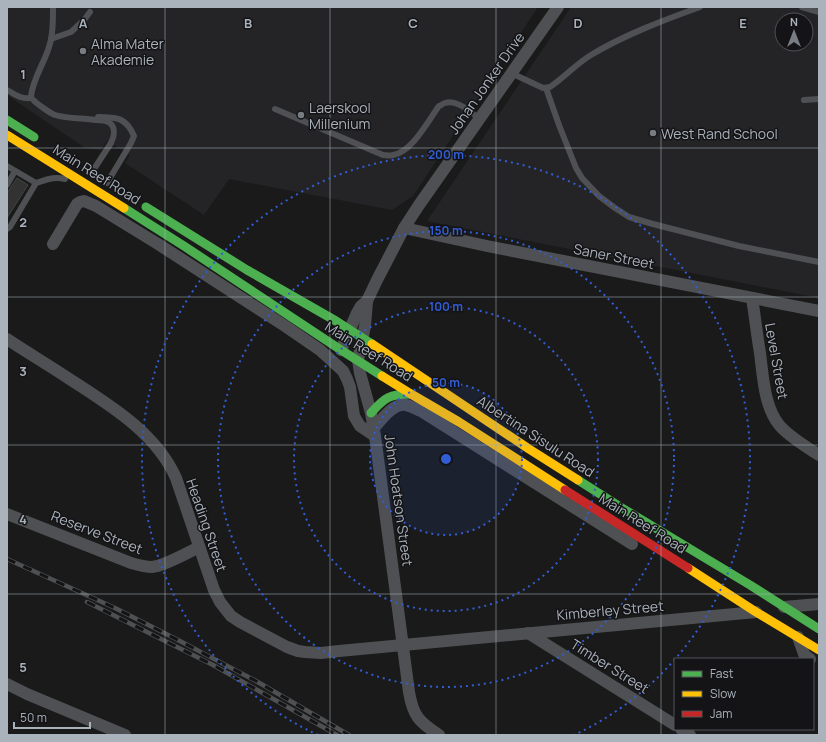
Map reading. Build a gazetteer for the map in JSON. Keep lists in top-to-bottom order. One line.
{"streets":{"main road":["Main Reef Road","Albertina Sisulu Road"],"street":["Johan Jonker Drive","Saner Street","Level Street","John Hoatson Street","Heading Street","Reserve Street","Kimberley Street","Timber Street"]},"crossings":[["Johan Jonker Drive","Main Reef Road"],["Johan Jonker Drive","Saner Street"],["Johan Jonker Drive","Albertina Sisulu Road"],["Johan Jonker Drive","John Hoatson Street"],["Main Reef Road","Albertina Sisulu Road"],["Main Reef Road","John Hoatson Street"],["Main Reef Road","Kimberley Street"],["Saner Street","Level Street"],["Albertina Sisulu Road","Kimberley Street"],["John Hoatson Street","Heading Street"],["John Hoatson Street","Kimberley Street"],["Heading Street","Reserve Street"],["Heading Street","Kimberley Street"],["Kimberley Street","Timber Street"]],"places":["Alma Mater Akademie","Laerskool Millenium","West Rand School"],"legend":["Fast","Slow","Jam"],"scale_bar":"50 m","north":"top","grid":{"columns":["A","B","C","D","E"],"rows":["1","2","3","4","5"]},"rings":["200 m","150 m","100 m","50 m"]}
